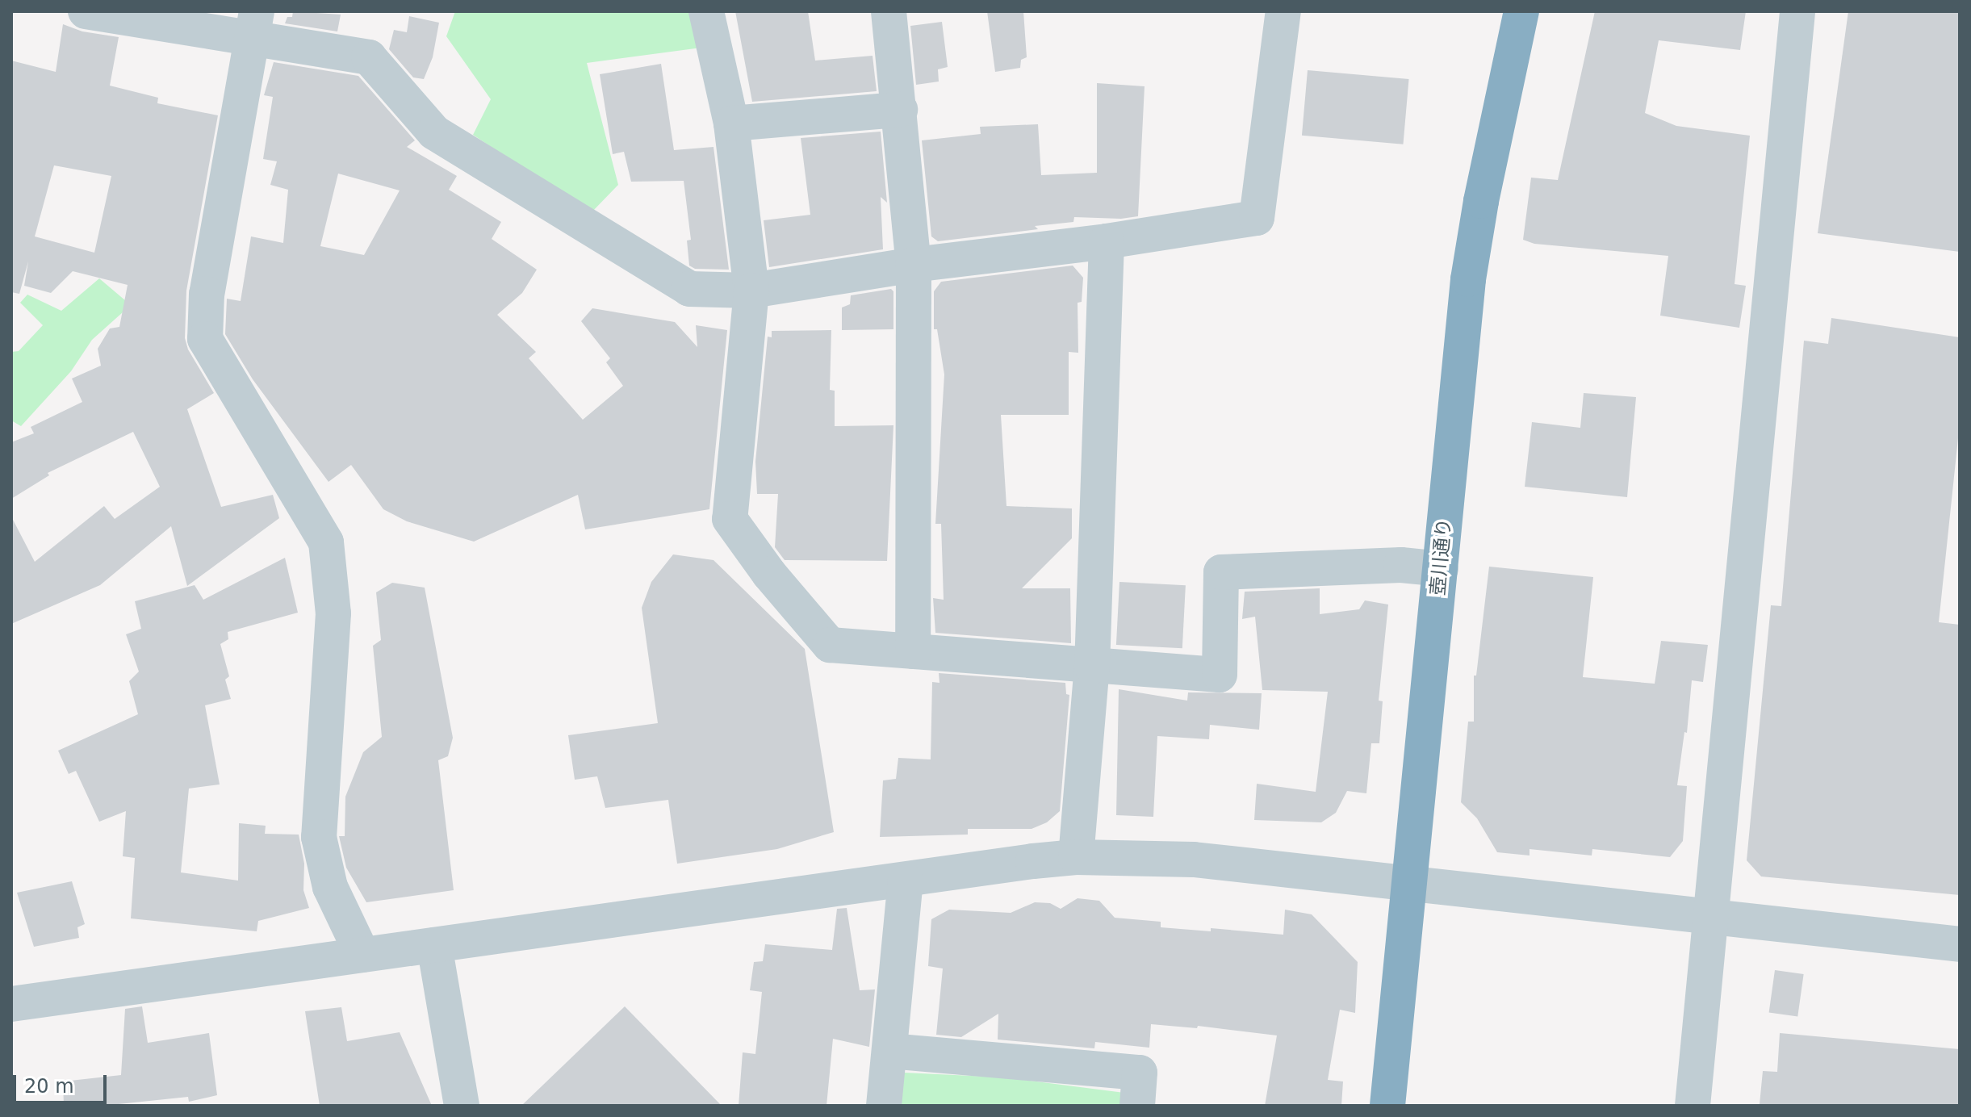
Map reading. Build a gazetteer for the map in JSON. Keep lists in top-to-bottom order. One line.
{"streets":{"highway":["壺川通り"]},"scale_bar":"20 m"}
